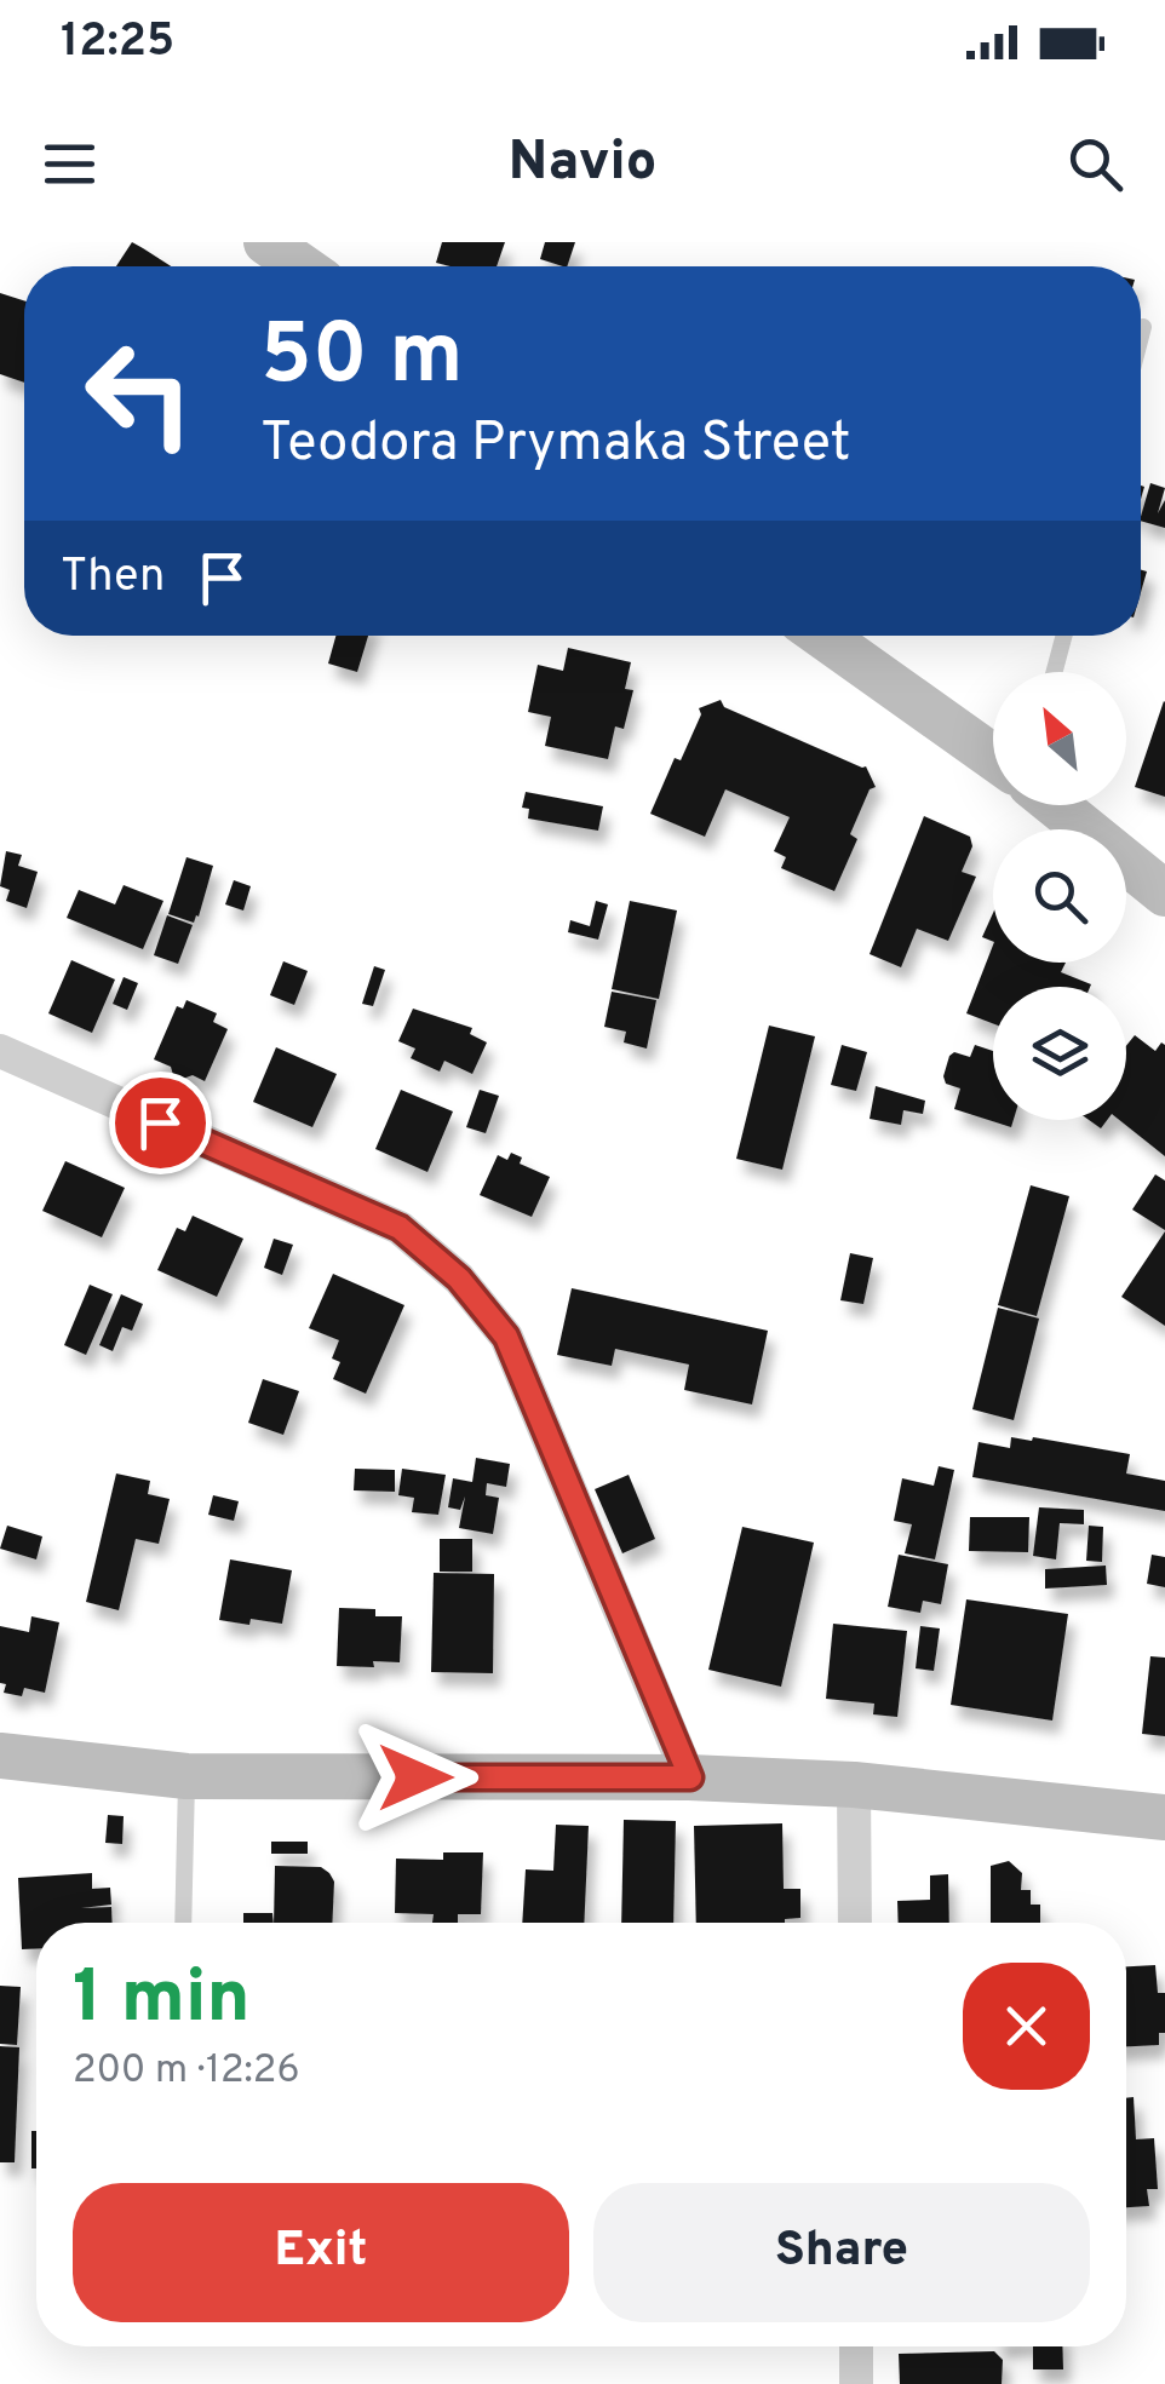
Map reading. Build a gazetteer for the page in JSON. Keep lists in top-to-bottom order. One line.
{"north":"top left","page":{"status":"12:25","header":"Navio","turn":["50 m","Teodora Prymaka Street"],"then":"Then","heading":["1 min","200 m · 12:26"],"buttons":["Exit","Share"]}}
